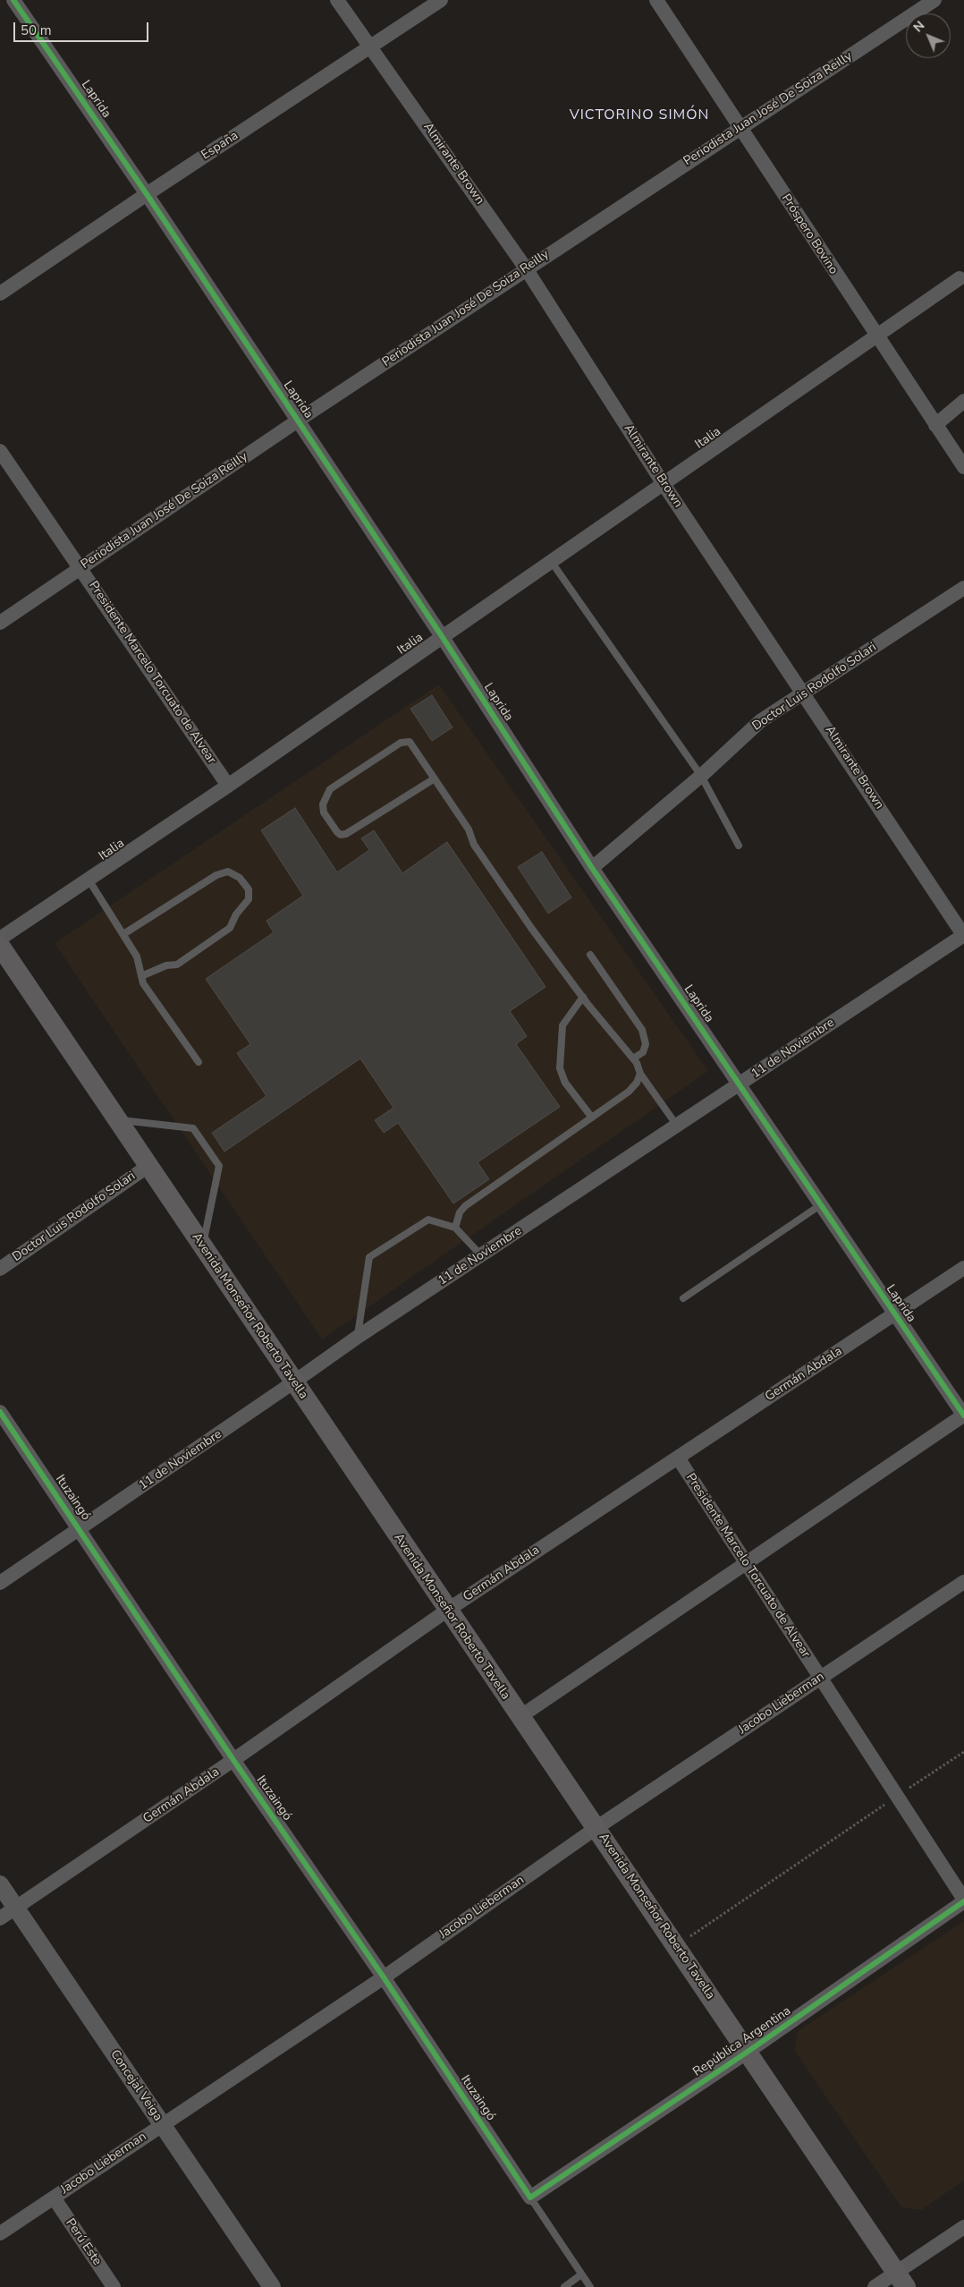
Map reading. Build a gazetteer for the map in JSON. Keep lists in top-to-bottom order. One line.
{"streets":{"main road":["Avenida Monseñor Roberto Tavella"],"street":["Laprida","Periodista Juan José De Soiza Reilly","España","Almirante Brown","Próspero Bovino","Italia","Presidente Marcelo Torcuato de Alvear","Doctor Luis Rodolfo Solari","11 de Noviembre","Germán Abdala","Ituzaingó","Jacobo Lieberman","República Argentina","Concejal Veiga","Perú Este"]},"crossings":[["Laprida","Periodista Juan José De Soiza Reilly"],["Laprida","España"],["Laprida","Italia"],["Laprida","Doctor Luis Rodolfo Solari"],["Laprida","11 de Noviembre"],["Laprida","Germán Abdala"],["Periodista Juan José De Soiza Reilly","Almirante Brown"],["Periodista Juan José De Soiza Reilly","Próspero Bovino"],["Periodista Juan José De Soiza Reilly","Presidente Marcelo Torcuato de Alvear"],["España","Almirante Brown"],["Almirante Brown","Italia"],["Almirante Brown","Doctor Luis Rodolfo Solari"],["Almirante Brown","11 de Noviembre"],["Próspero Bovino","Italia"],["Italia","Presidente Marcelo Torcuato de Alvear"],["Presidente Marcelo Torcuato de Alvear","Germán Abdala"],["Presidente Marcelo Torcuato de Alvear","Jacobo Lieberman"],["Presidente Marcelo Torcuato de Alvear","República Argentina"],["Doctor Luis Rodolfo Solari","Avenida Monseñor Roberto Tavella"],["11 de Noviembre","Avenida Monseñor Roberto Tavella"],["11 de Noviembre","Ituzaingó"],["Avenida Monseñor Roberto Tavella","Germán Abdala"],["Avenida Monseñor Roberto Tavella","Jacobo Lieberman"],["Avenida Monseñor Roberto Tavella","República Argentina"],["Germán Abdala","Ituzaingó"],["Germán Abdala","Concejal Veiga"],["Ituzaingó","Jacobo Lieberman"],["Ituzaingó","República Argentina"],["Jacobo Lieberman","Concejal Veiga"],["Jacobo Lieberman","Perú Este"]],"districts":["VICTORINO SIMÓN"],"scale_bar":"50 m","north":"top left"}
